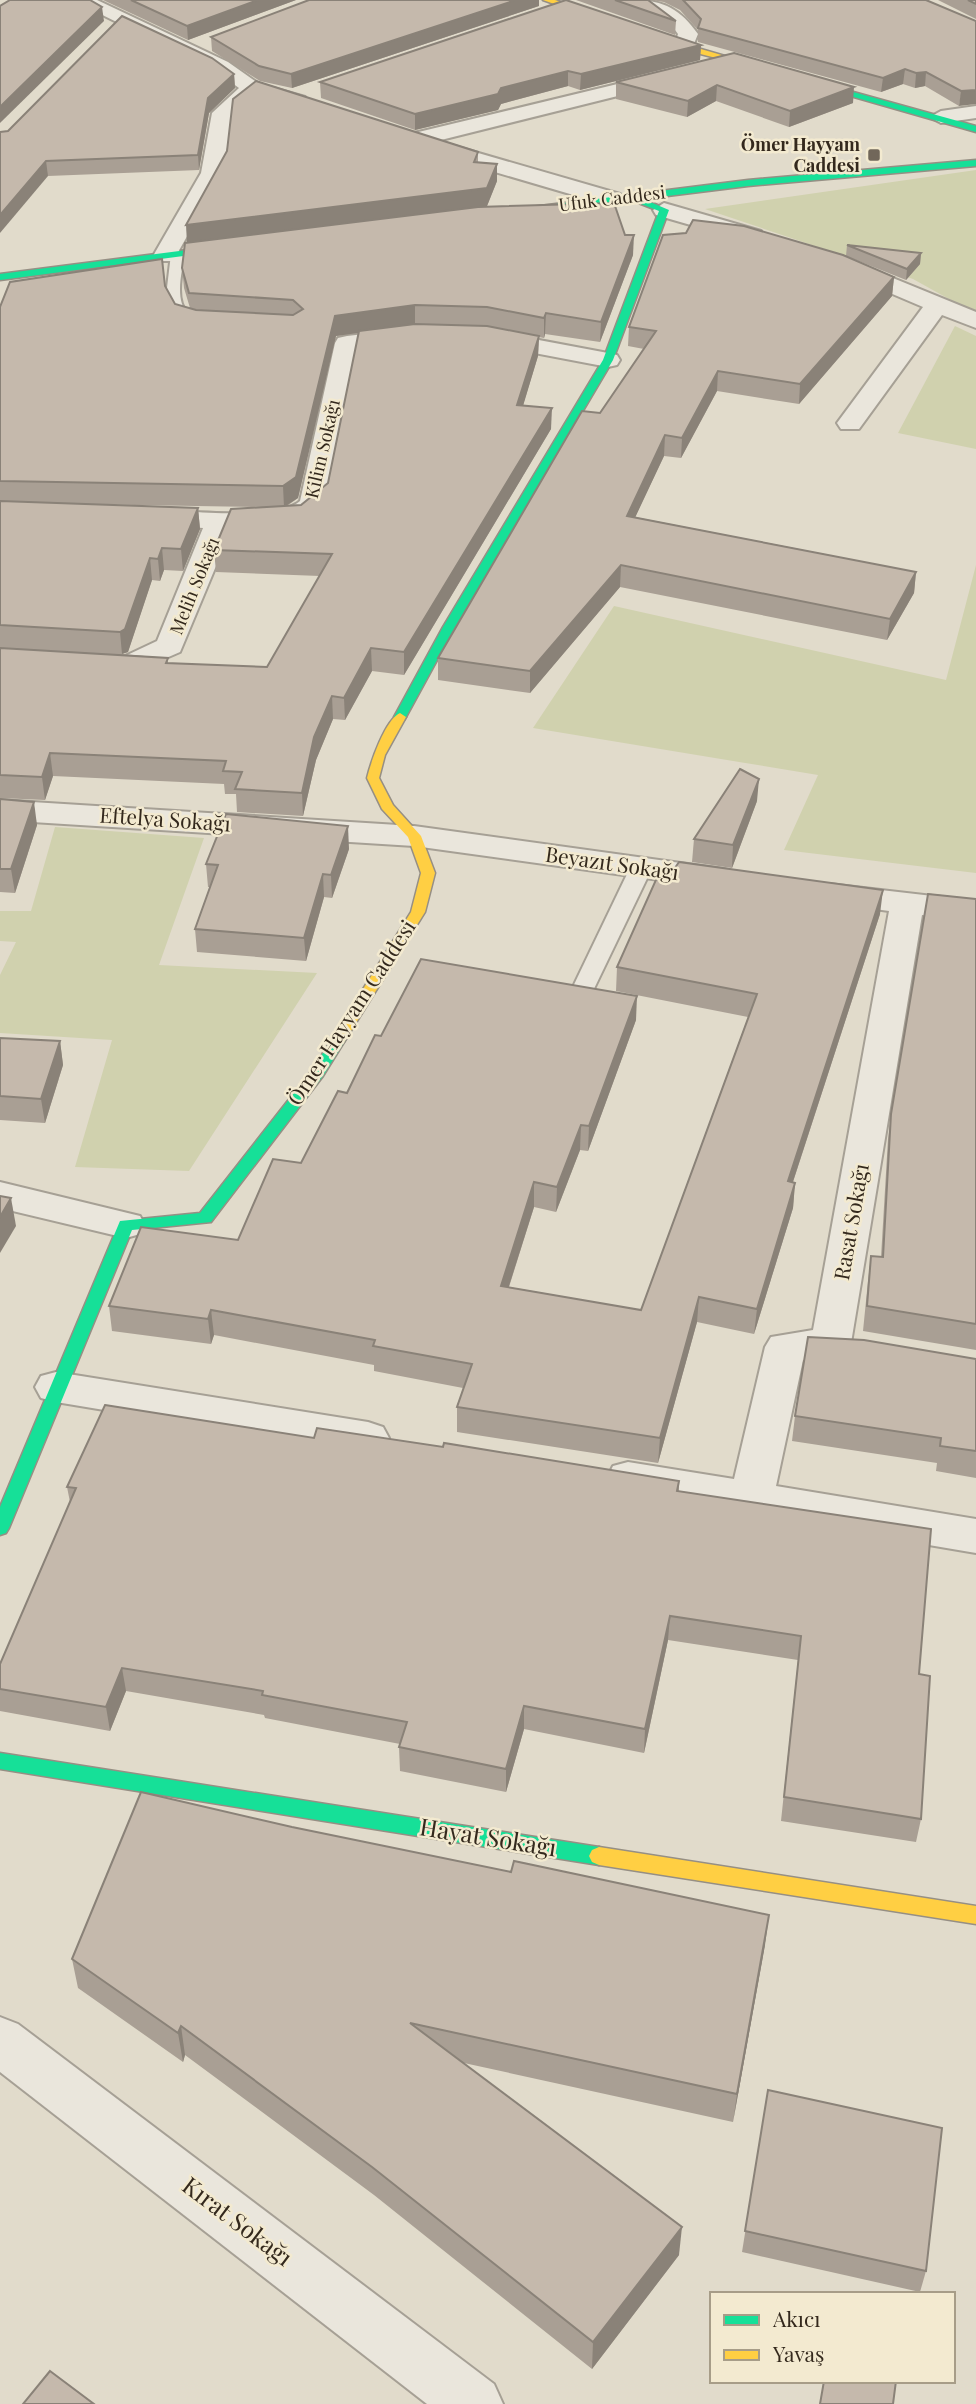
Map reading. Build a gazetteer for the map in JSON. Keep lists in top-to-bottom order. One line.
{"streets":{"street":["Ufuk Caddesi","Kilim Sokağı","Melih Sokağı","Eftelya Sokağı","Beyazıt Sokağı","Ömer Hayyam Caddesi","Rasat Sokağı","Hayat Sokağı","Kırat Sokağı"]},"crossings":[["Kilim Sokağı","Melih Sokağı"],["Eftelya Sokağı","Beyazıt Sokağı"],["Eftelya Sokağı","Ömer Hayyam Caddesi"],["Beyazıt Sokağı","Ömer Hayyam Caddesi"]],"places":{"transit":["Ömer Hayyam Caddesi"]},"legend":["Akıcı","Yavaş"]}
